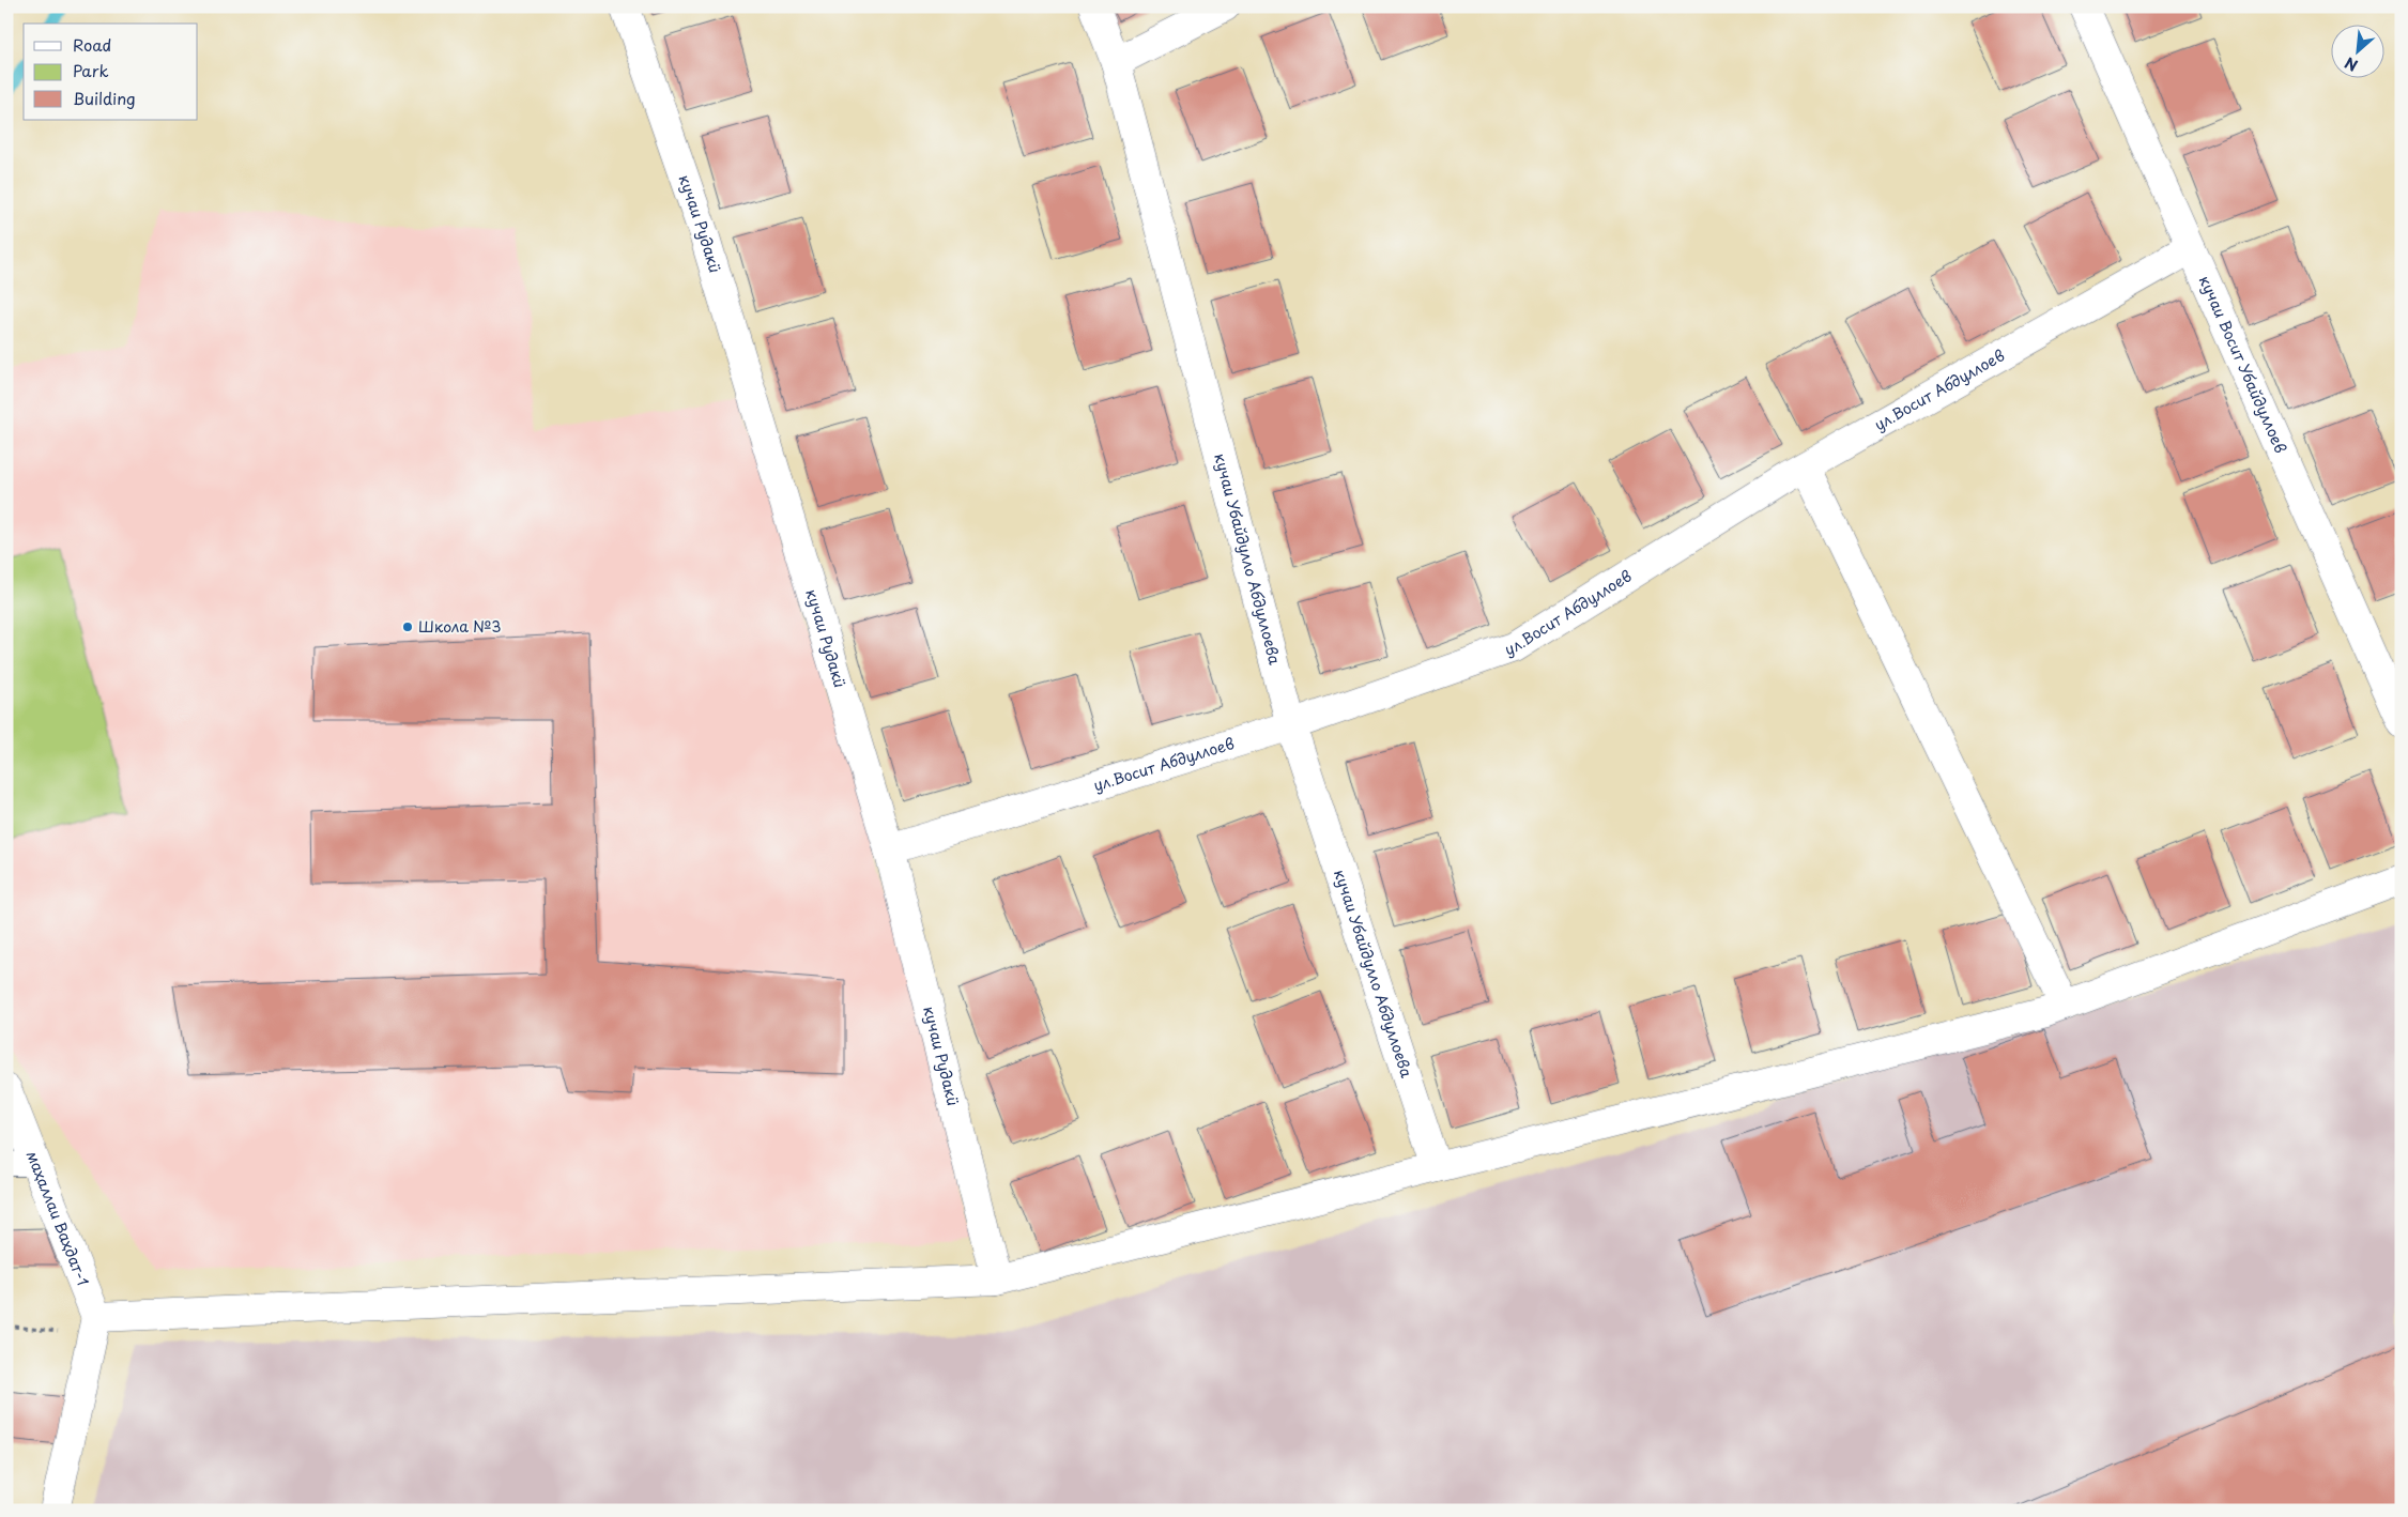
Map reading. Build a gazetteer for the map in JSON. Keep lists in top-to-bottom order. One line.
{"streets":{"street":["кучаи Рудакӣ","кучаи Восит Убайдуллоев","ул.Восит Абдуллоев","кучаи Убайдулло Абдуллоева","маҳаллаи Ваҳдат-1"]},"crossings":[["кучаи Рудакӣ","ул.Восит Абдуллоев"],["кучаи Восит Убайдуллоев","ул.Восит Абдуллоев"],["ул.Восит Абдуллоев","кучаи Убайдулло Абдуллоева"]],"places":["Школа №3"],"legend":["Road","Park","Building"],"north":"bottom left"}
